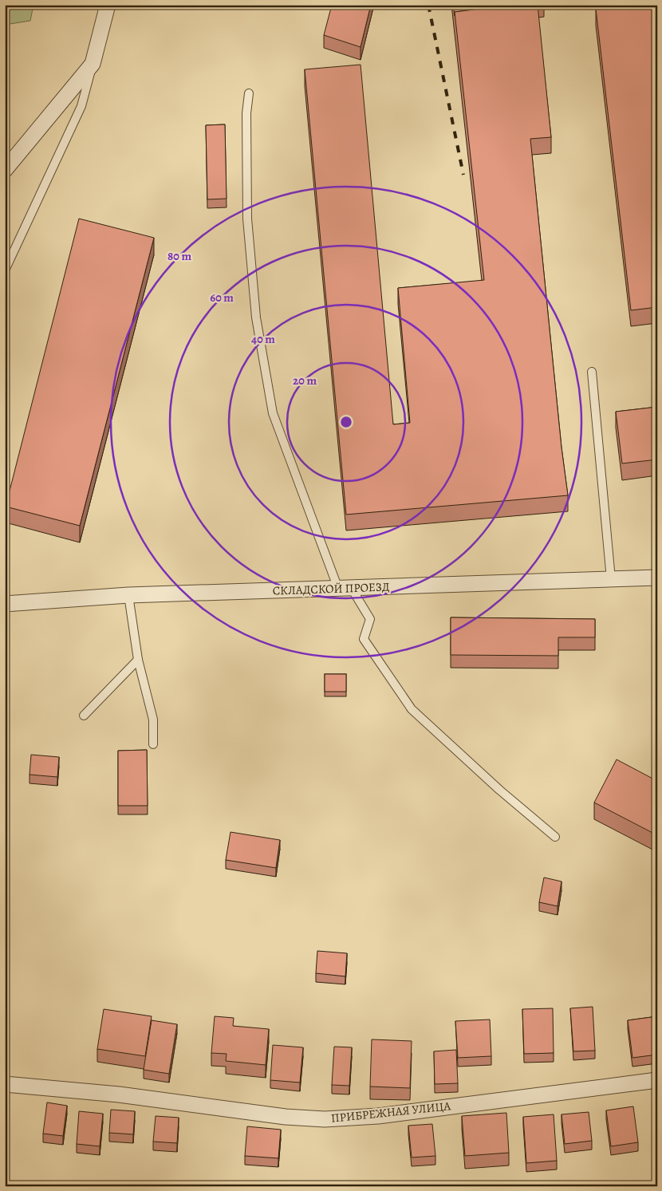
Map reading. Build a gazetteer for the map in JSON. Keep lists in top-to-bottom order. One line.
{"streets":{"street":["СКЛАДСКОЙ ПРОЕЗД","ПРИБРЕЖНАЯ УЛИЦА"]},"rings":["80 m","60 m","40 m","20 m"]}
